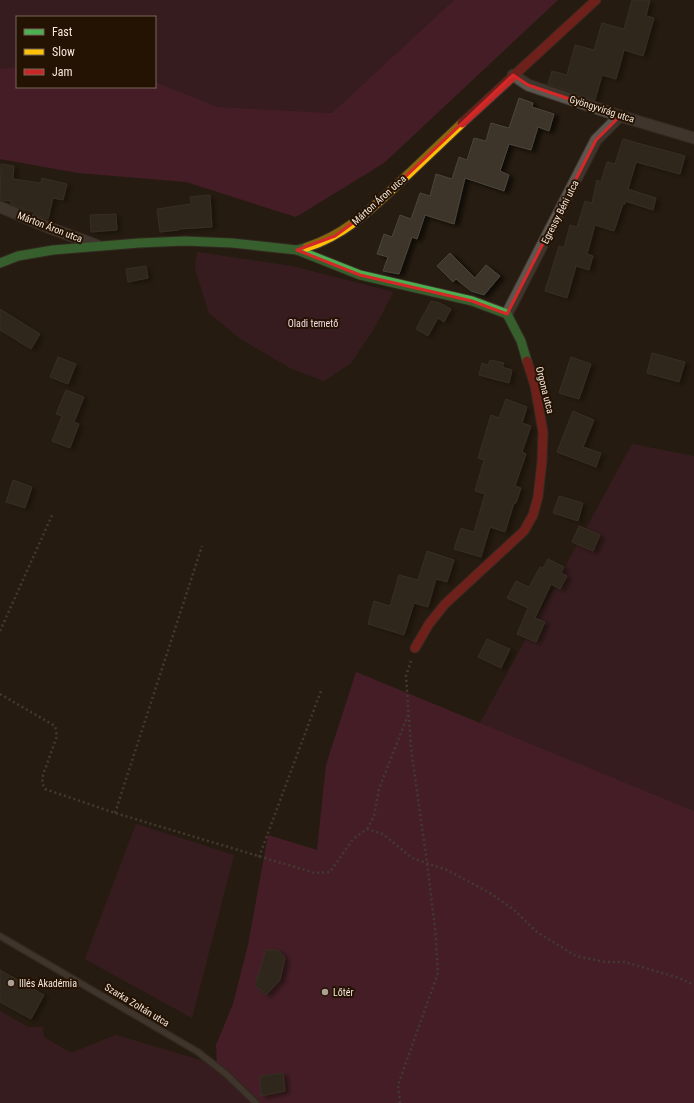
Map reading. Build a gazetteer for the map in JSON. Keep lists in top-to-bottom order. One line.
{"streets":{"street":["Gyöngyvirág utca","Márton Áron utca","Egressy Béni utca","Orgona utca"],"lane":["Szarka Zoltán utca"]},"crossings":[["Gyöngyvirág utca","Márton Áron utca"],["Gyöngyvirág utca","Egressy Béni utca"],["Egressy Béni utca","Orgona utca"]],"parks":["Oladi temető"],"places":["Illés Akadémia","Lőtér"],"legend":["Fast","Slow","Jam"]}
